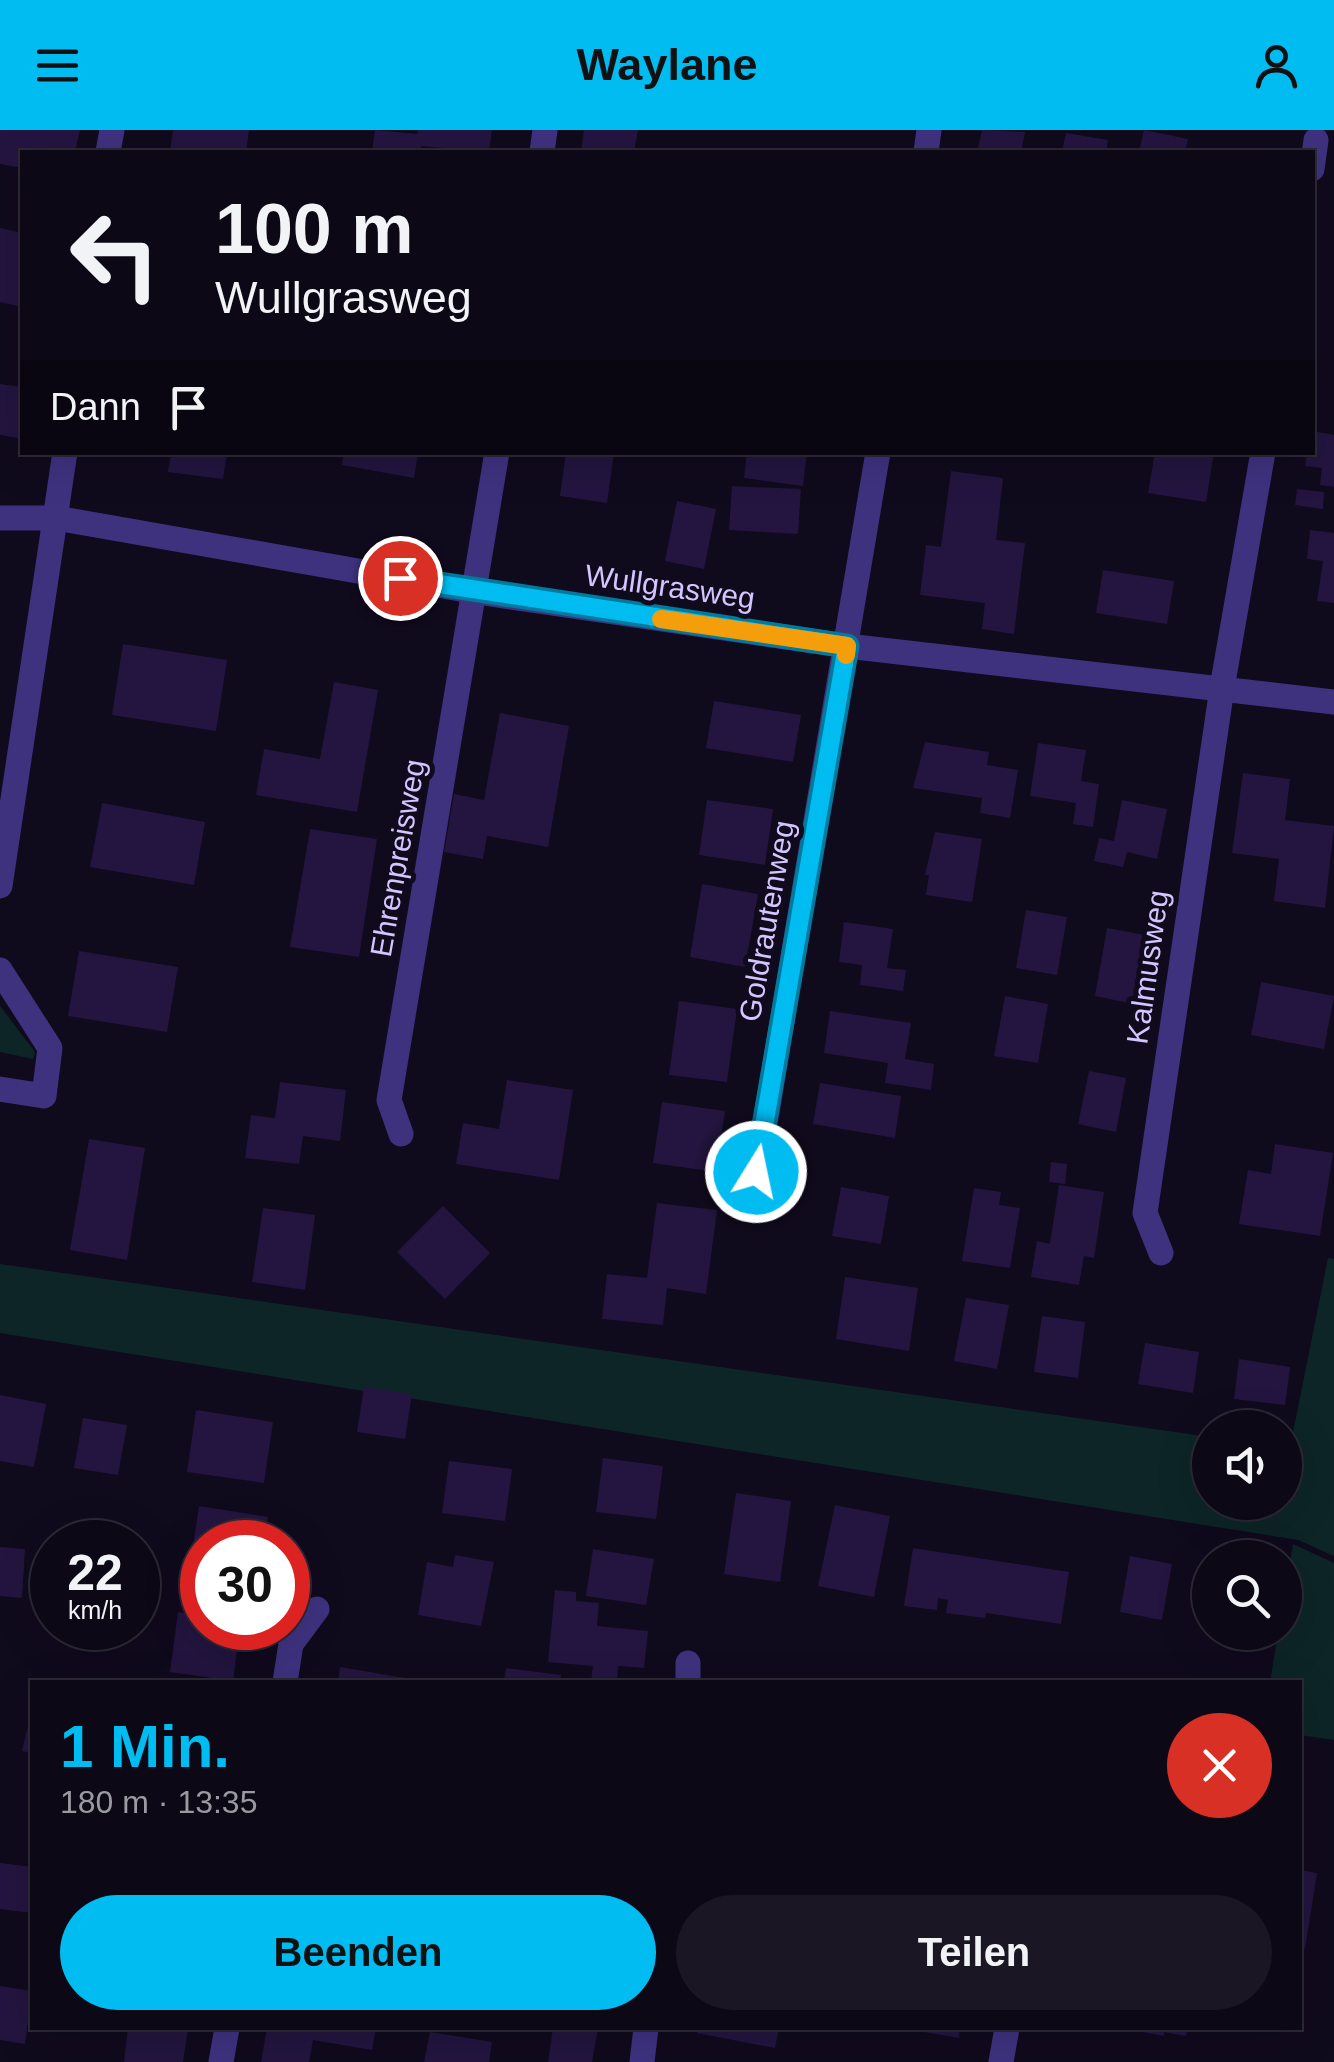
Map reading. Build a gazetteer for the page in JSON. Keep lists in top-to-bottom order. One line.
{"streets":{"street":["Wullgrasweg","Ehrenpreisweg","Goldrautenweg","Kalmusweg"]},"crossings":[["Wullgrasweg","Ehrenpreisweg"],["Wullgrasweg","Goldrautenweg"],["Wullgrasweg","Kalmusweg"]],"page":{"header":"Waylane","turn":["100 m","Wullgrasweg"],"then":"Dann","speed":"22 km/h","limit":"30","heading":["1 Min.","180 m · 13:35"],"buttons":["Beenden","Teilen"]}}
